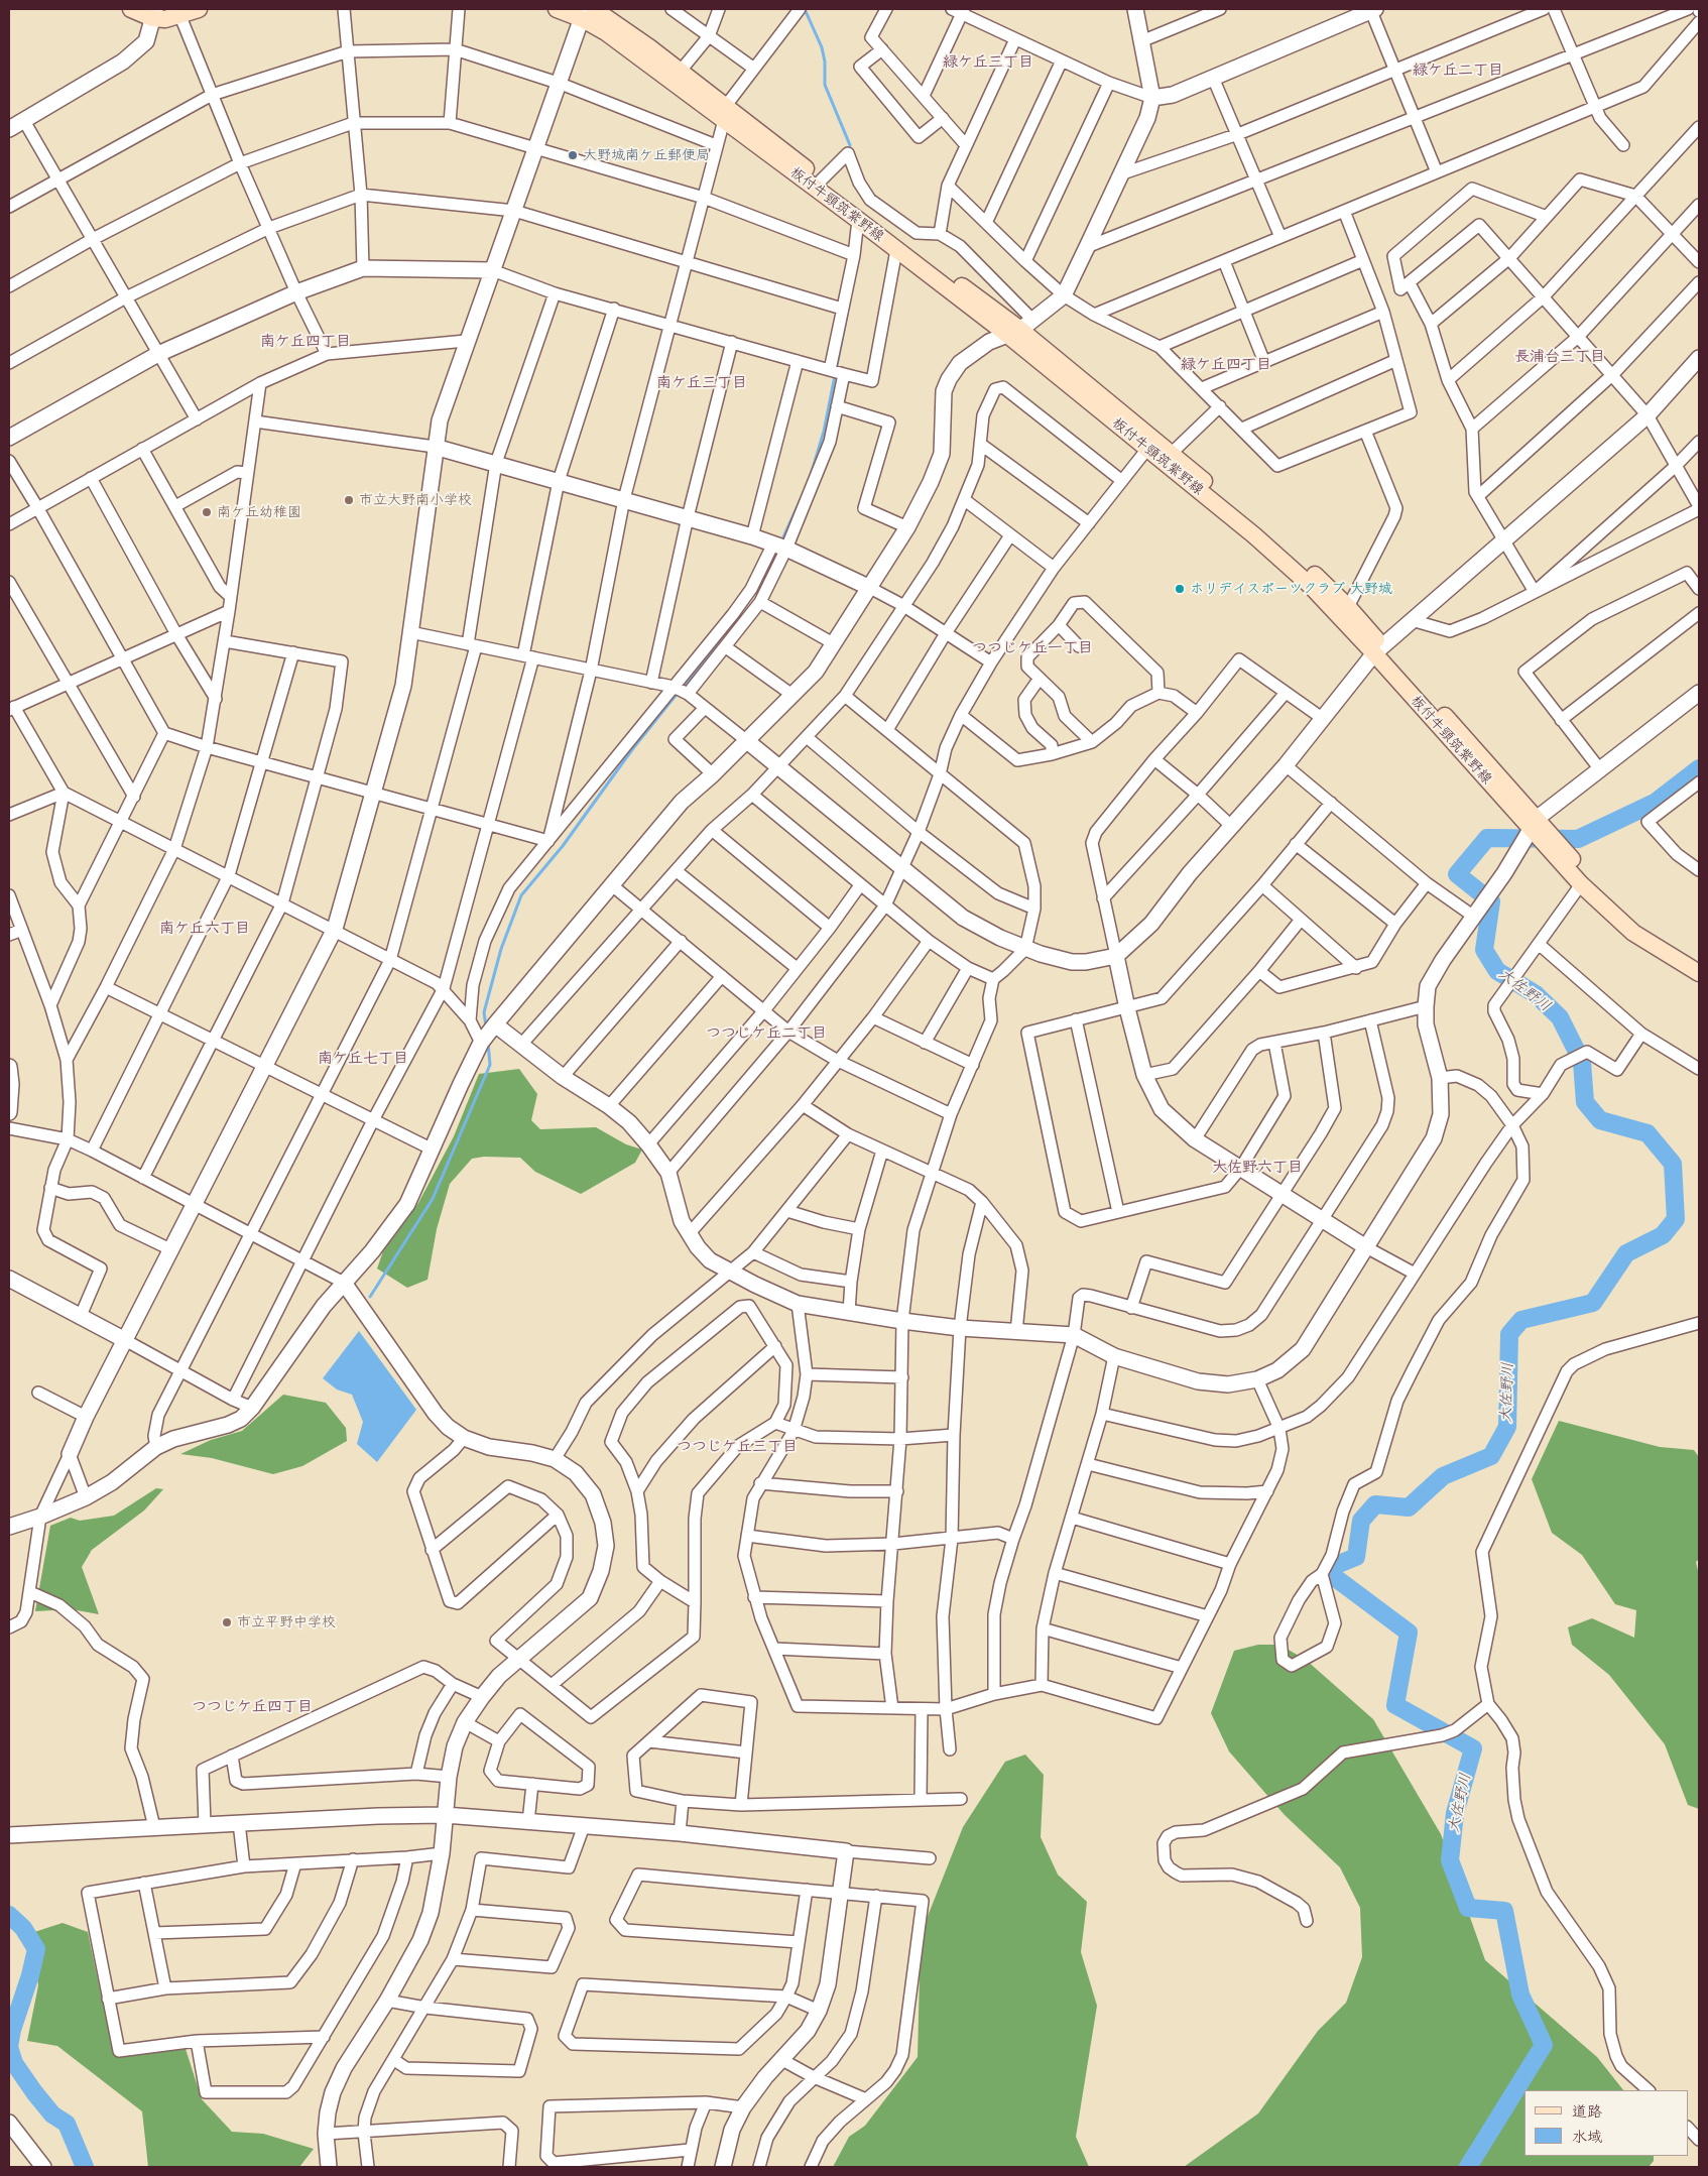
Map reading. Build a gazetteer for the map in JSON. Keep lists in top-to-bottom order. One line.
{"streets":{"main road":["板付牛頸筑紫野線"]},"districts":["緑ケ丘三丁目","緑ケ丘二丁目","南ケ丘四丁目","長浦台三丁目","緑ケ丘四丁目","南ケ丘三丁目","つつじケ丘一丁目","南ケ丘六丁目","つつじケ丘二丁目","南ケ丘七丁目","大佐野六丁目","つつじケ丘三丁目","つつじケ丘四丁目"],"water":["大佐野川"],"places":["大野城南ケ丘郵便局","市立大野南小学校","南ケ丘幼稚園","ホリデイスポーツクラブ 大野城","市立平野中学校"],"legend":["道路","水域"]}
